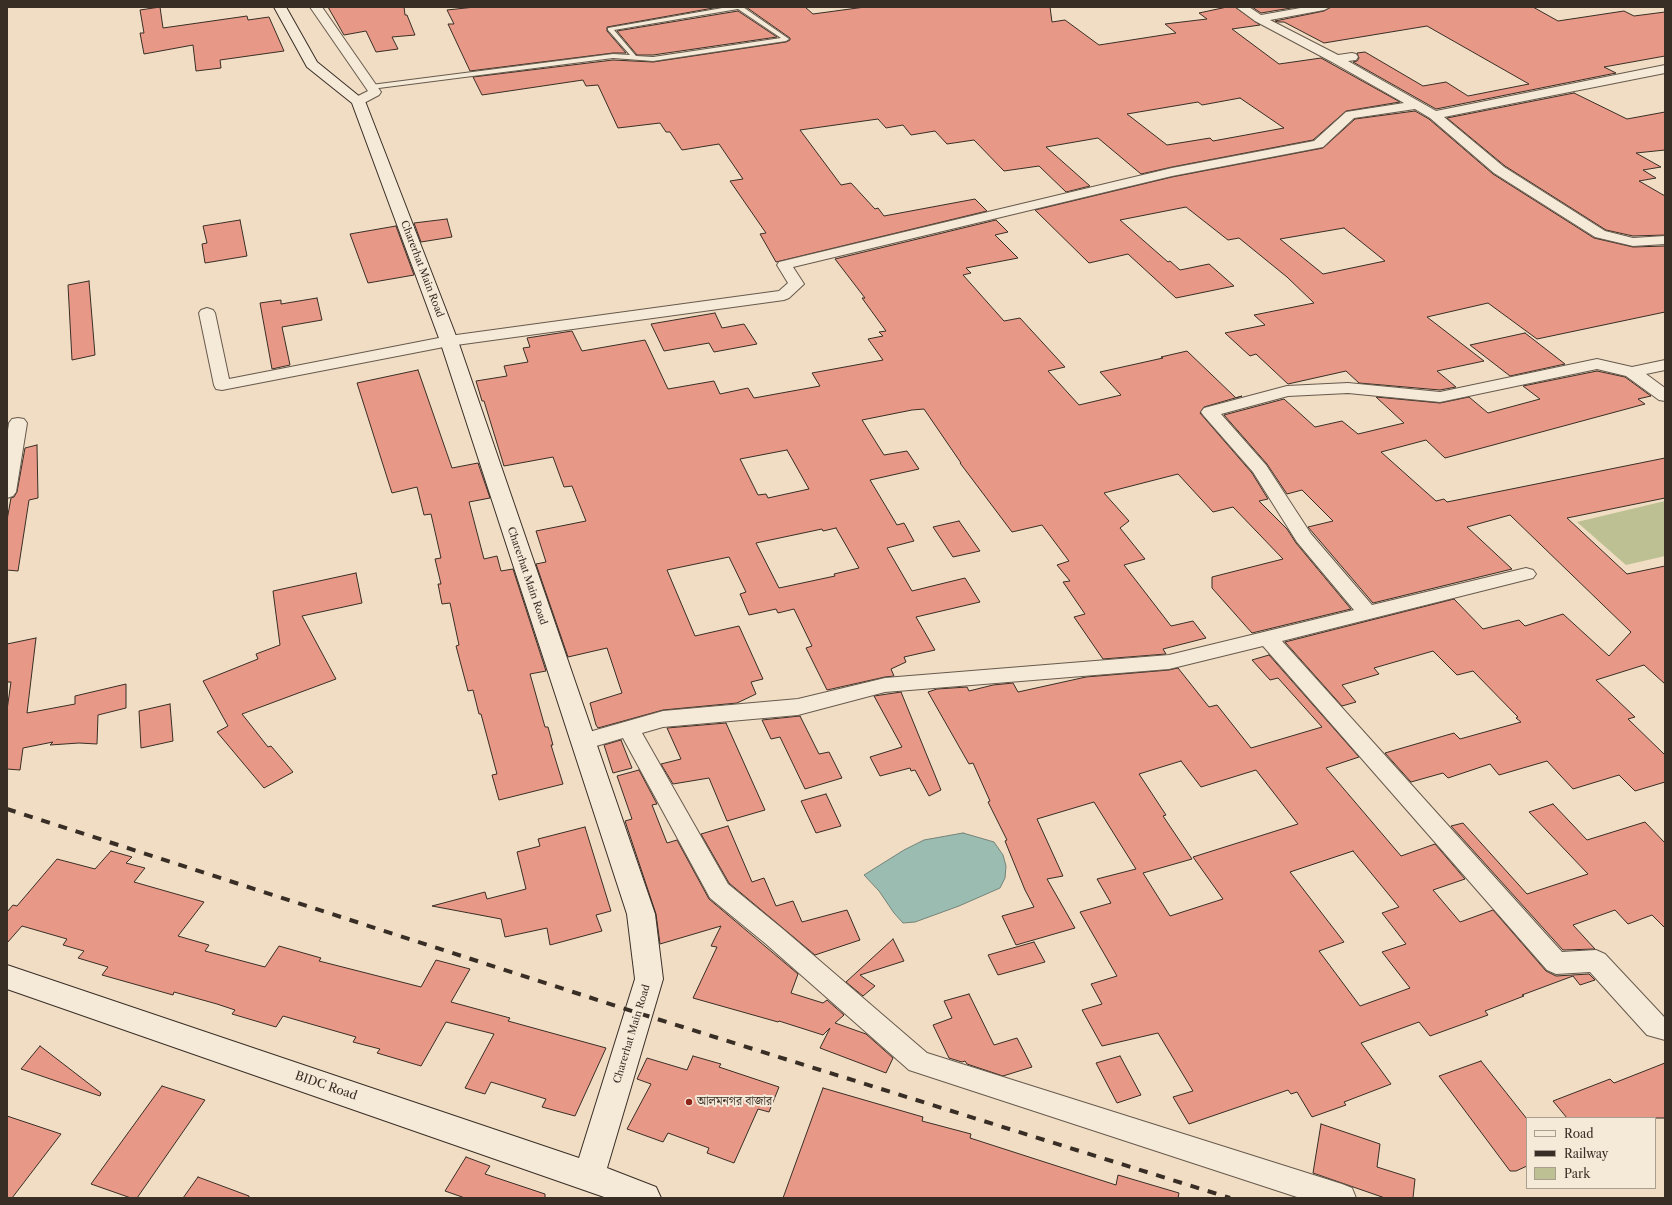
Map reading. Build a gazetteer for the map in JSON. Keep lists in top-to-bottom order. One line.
{"streets":{"street":["Charerhat Main Road","BIDC Road"]},"crossings":[["Charerhat Main Road","BIDC Road"]],"places":["আলমনগর বাজার"],"legend":["Road","Railway","Park"]}
